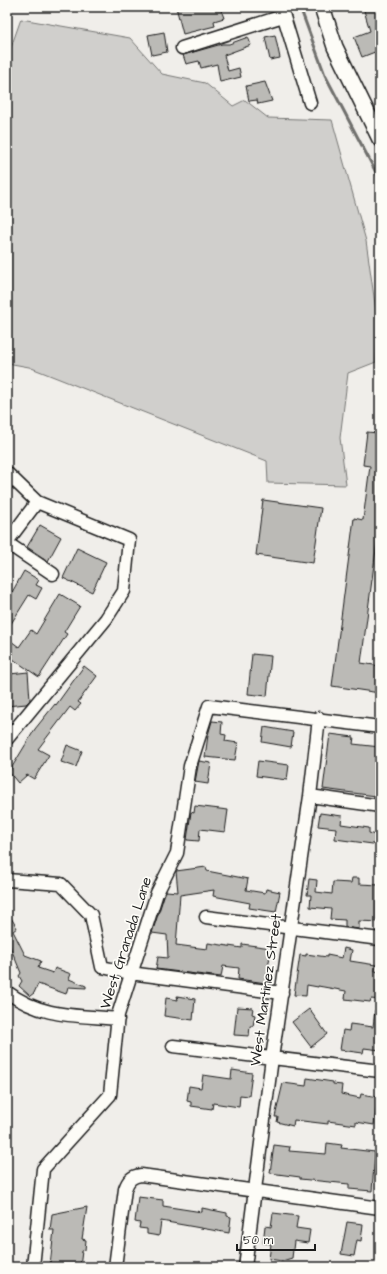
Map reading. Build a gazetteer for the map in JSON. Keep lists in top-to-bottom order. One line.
{"streets":{"street":["West Granada Lane","West Martinez Street"]},"crossings":[["West Granada Lane","West Martinez Street"]],"scale_bar":"50 m"}
